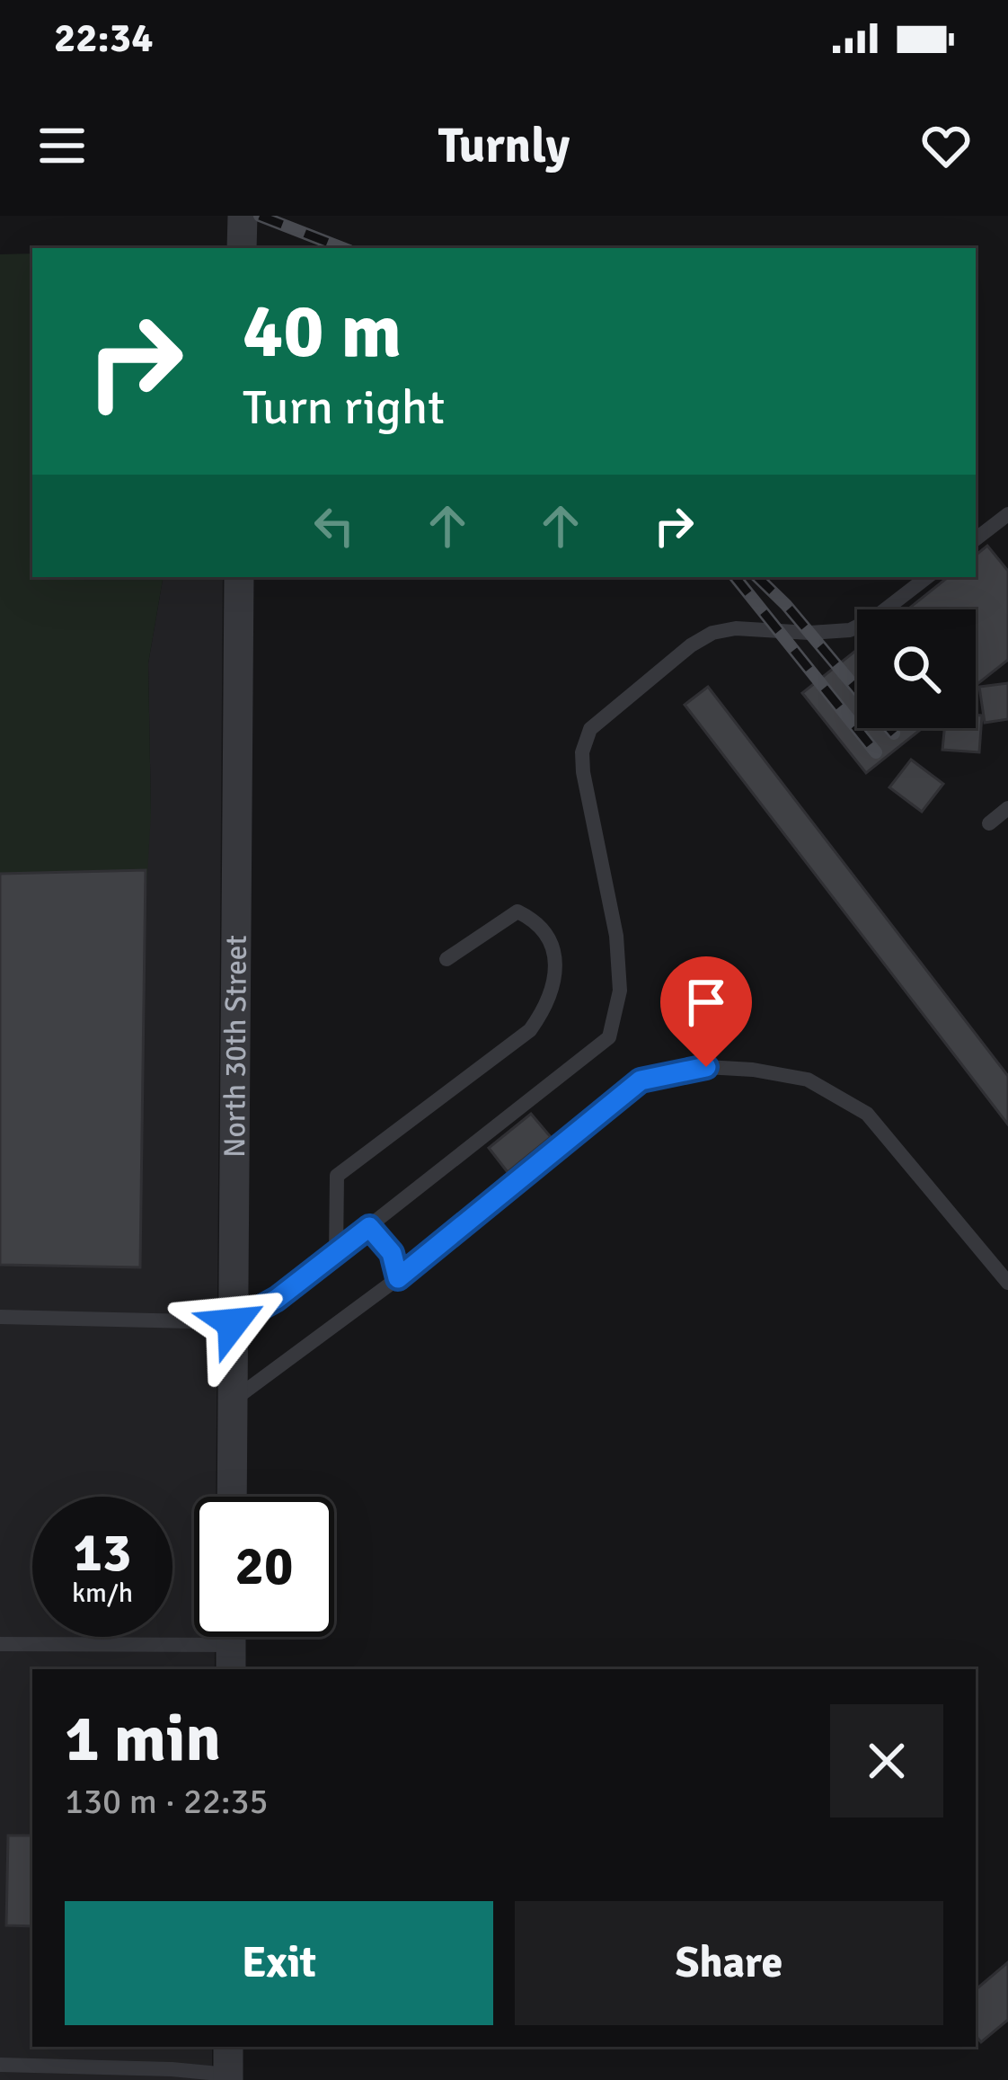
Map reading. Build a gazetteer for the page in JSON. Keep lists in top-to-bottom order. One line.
{"streets":{"street":["North 30th Street"]},"page":{"status":"22:34","header":"Turnly","turn":["40 m","Turn right"],"speed":"13 km/h","limit":"20","heading":["1 min","130 m · 22:35"],"buttons":["Exit","Share"]}}
